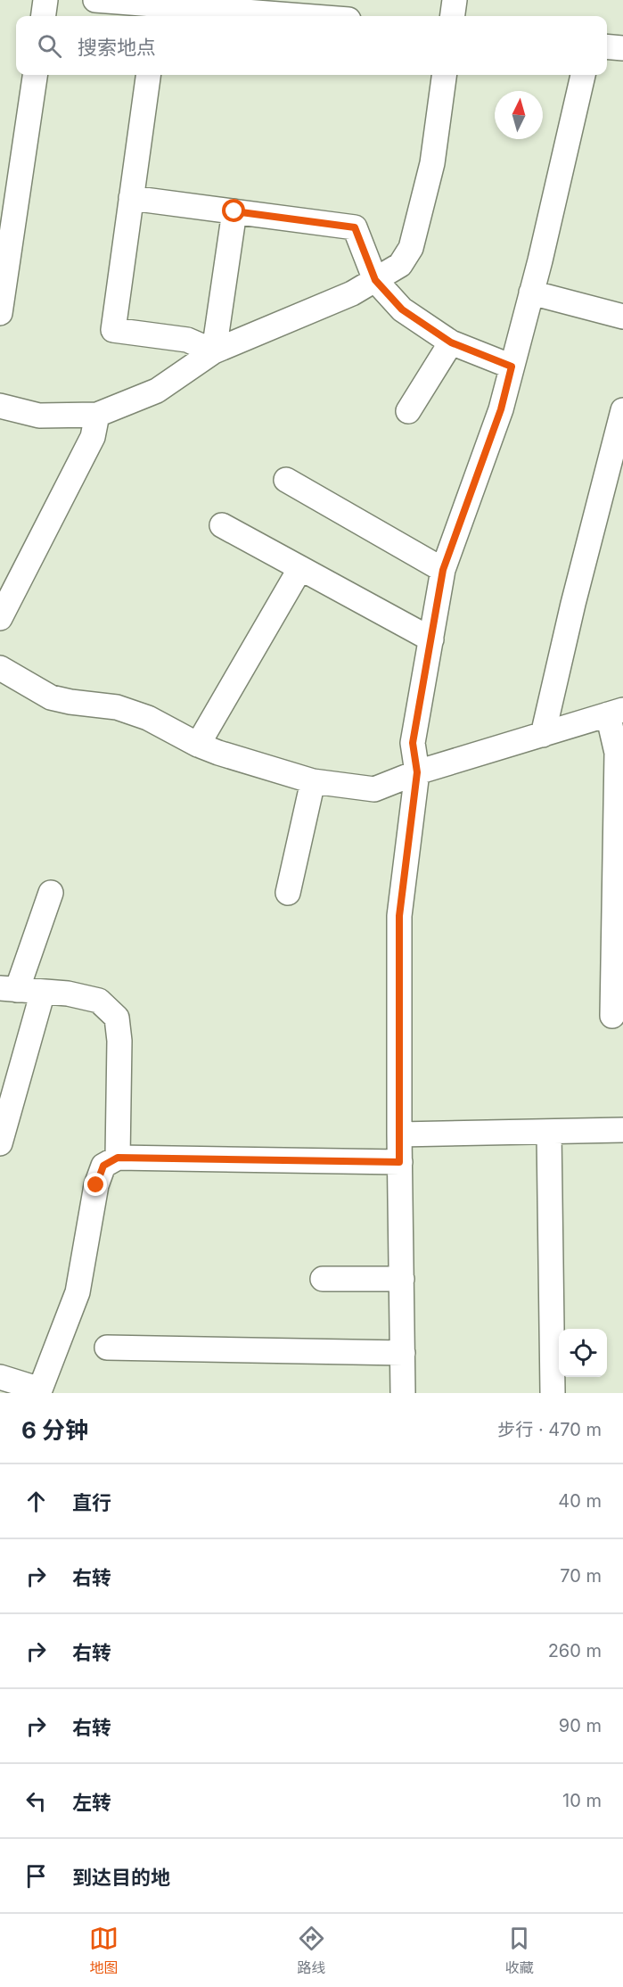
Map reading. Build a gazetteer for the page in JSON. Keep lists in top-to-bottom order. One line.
{"north":"top","page":{"search":"搜索地点","heading":["6 分钟","步行 · 470 m"],"list":[["直行","40 m"],["右转","70 m"],["右转","260 m"],["右转","90 m"],["左转","10 m"],"到达目的地"],"nav":["地图","路线","收藏"]}}
